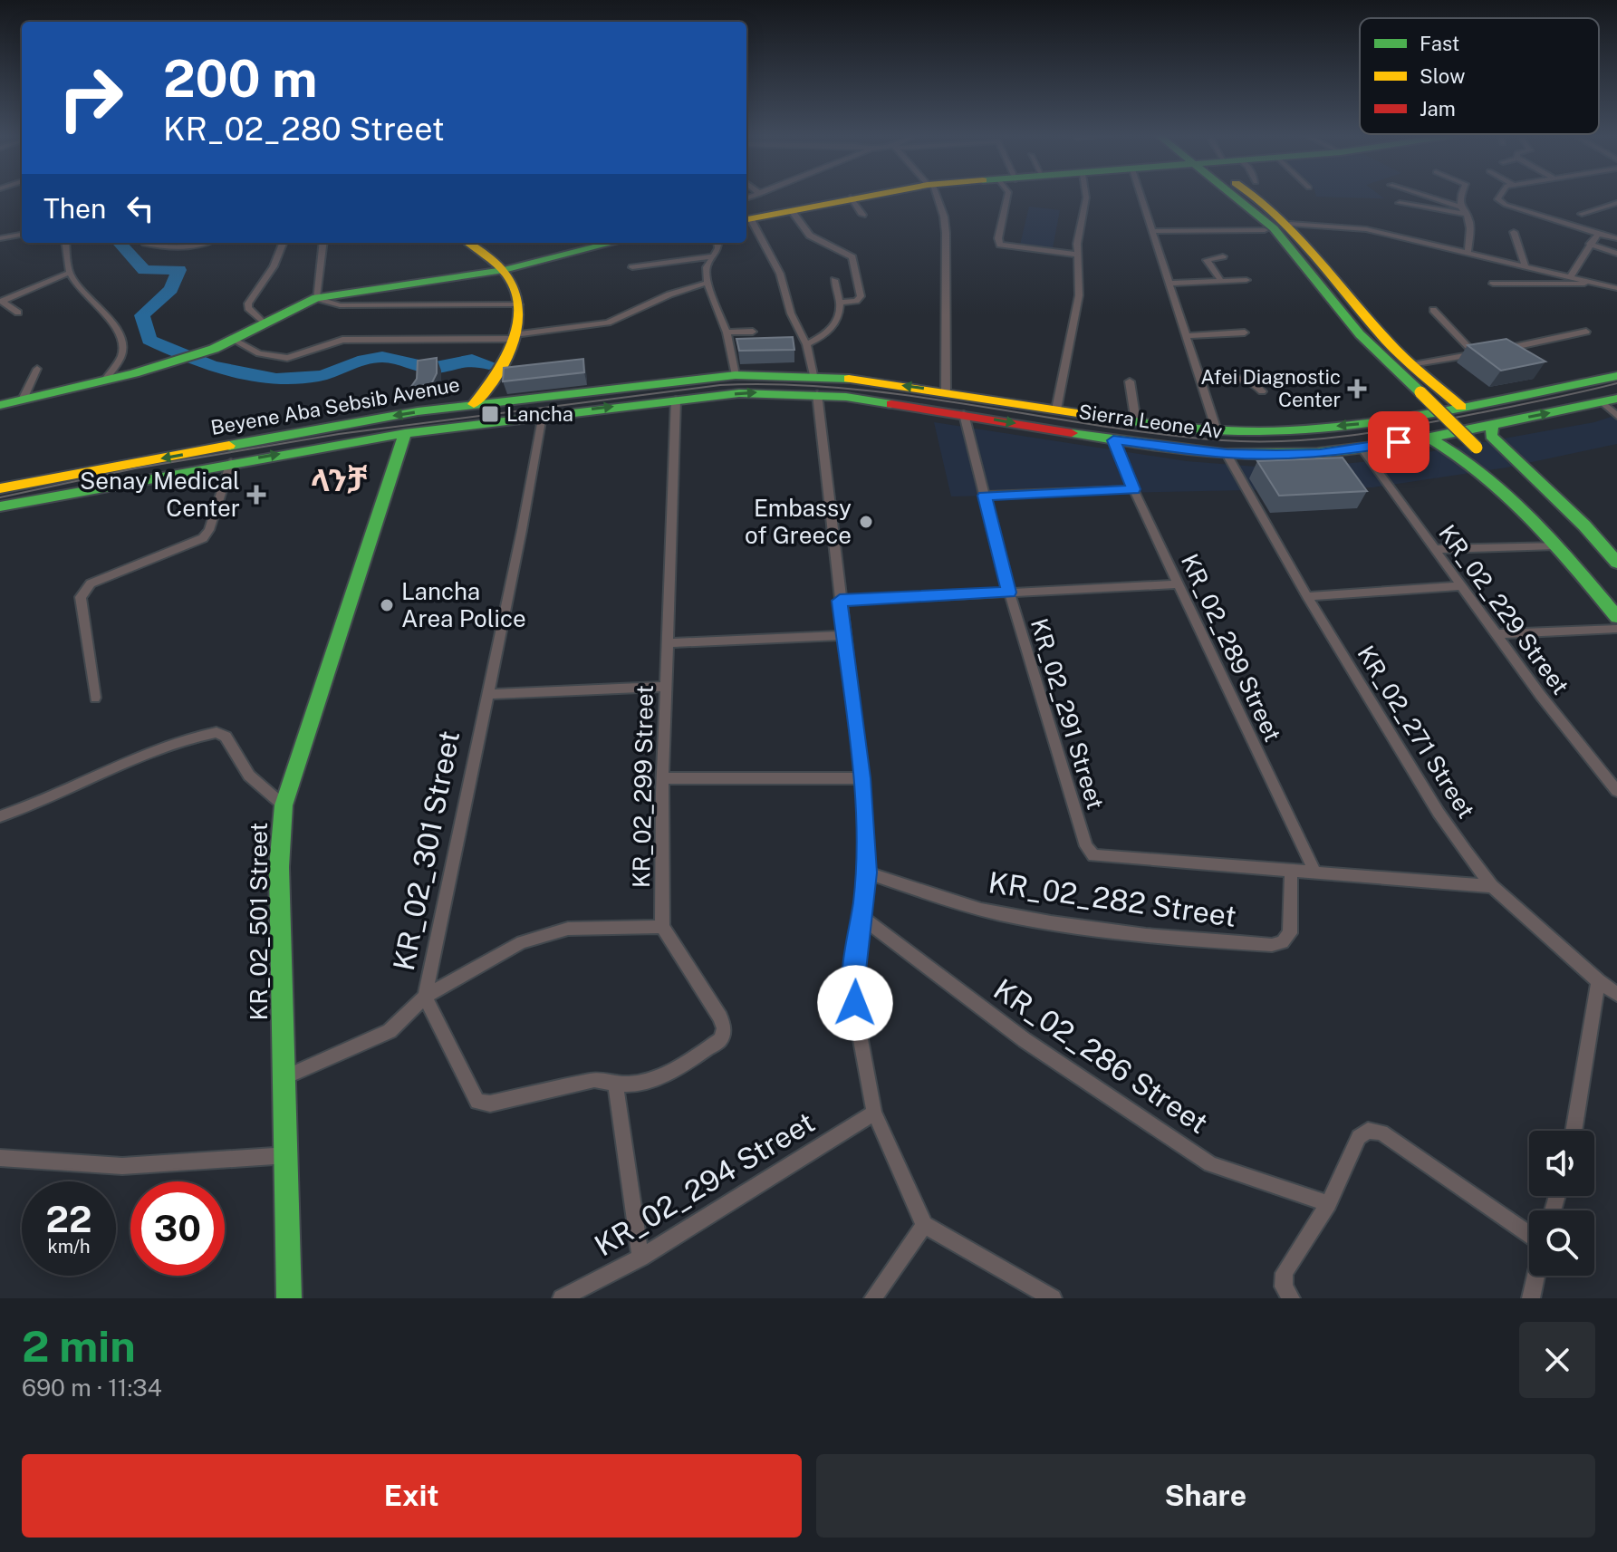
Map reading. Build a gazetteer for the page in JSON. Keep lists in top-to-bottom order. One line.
{"streets":{"main road":["Beyene Aba Sebsib Avenue","Sierra Leone Av","KR_02_501 Street"],"street":["KR_02_229 Street","KR_02_289 Street","KR_02_291 Street","KR_02_271 Street","KR_02_299 Street","KR_02_301 Street","KR_02_282 Street","KR_02_286 Street","KR_02_294 Street"]},"crossings":[["Beyene Aba Sebsib Avenue","Sierra Leone Av"],["Beyene Aba Sebsib Avenue","KR_02_299 Street"],["Beyene Aba Sebsib Avenue","KR_02_301 Street"],["Beyene Aba Sebsib Avenue","KR_02_501 Street"],["Sierra Leone Av","KR_02_229 Street"],["Sierra Leone Av","KR_02_289 Street"],["Sierra Leone Av","KR_02_291 Street"],["Sierra Leone Av","KR_02_271 Street"],["Sierra Leone Av","KR_02_299 Street"],["KR_02_291 Street","KR_02_282 Street"]],"districts":["ላንቻ"],"places":{"health":["Afei Diagnostic Center","Senay Medical Center"],"transit":["Lancha"],"other":["Embassy of Greece","Lancha Area Police"]},"legend":["Fast","Slow","Jam"],"page":{"turn":["200 m","KR_02_280 Street"],"then":"Then","speed":"22 km/h","limit":"30","heading":["2 min","690 m · 11:34"],"buttons":["Exit","Share"]}}
